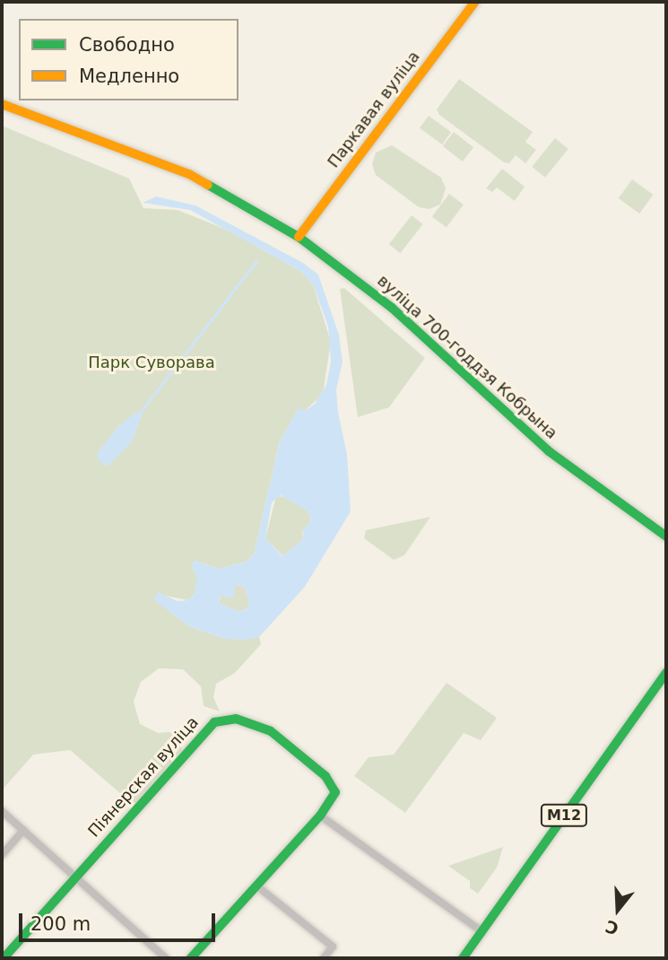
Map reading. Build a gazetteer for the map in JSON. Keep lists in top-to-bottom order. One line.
{"streets":{"street":["Паркавая вуліца","вуліца 700-годдзя Кобрына","Піянерская вуліца","М12"]},"crossings":[["Паркавая вуліца","вуліца 700-годдзя Кобрына"]],"parks":["Парк Суворава"],"legend":["Свободно","Медленно"],"scale_bar":"200 m","north":"bottom"}
